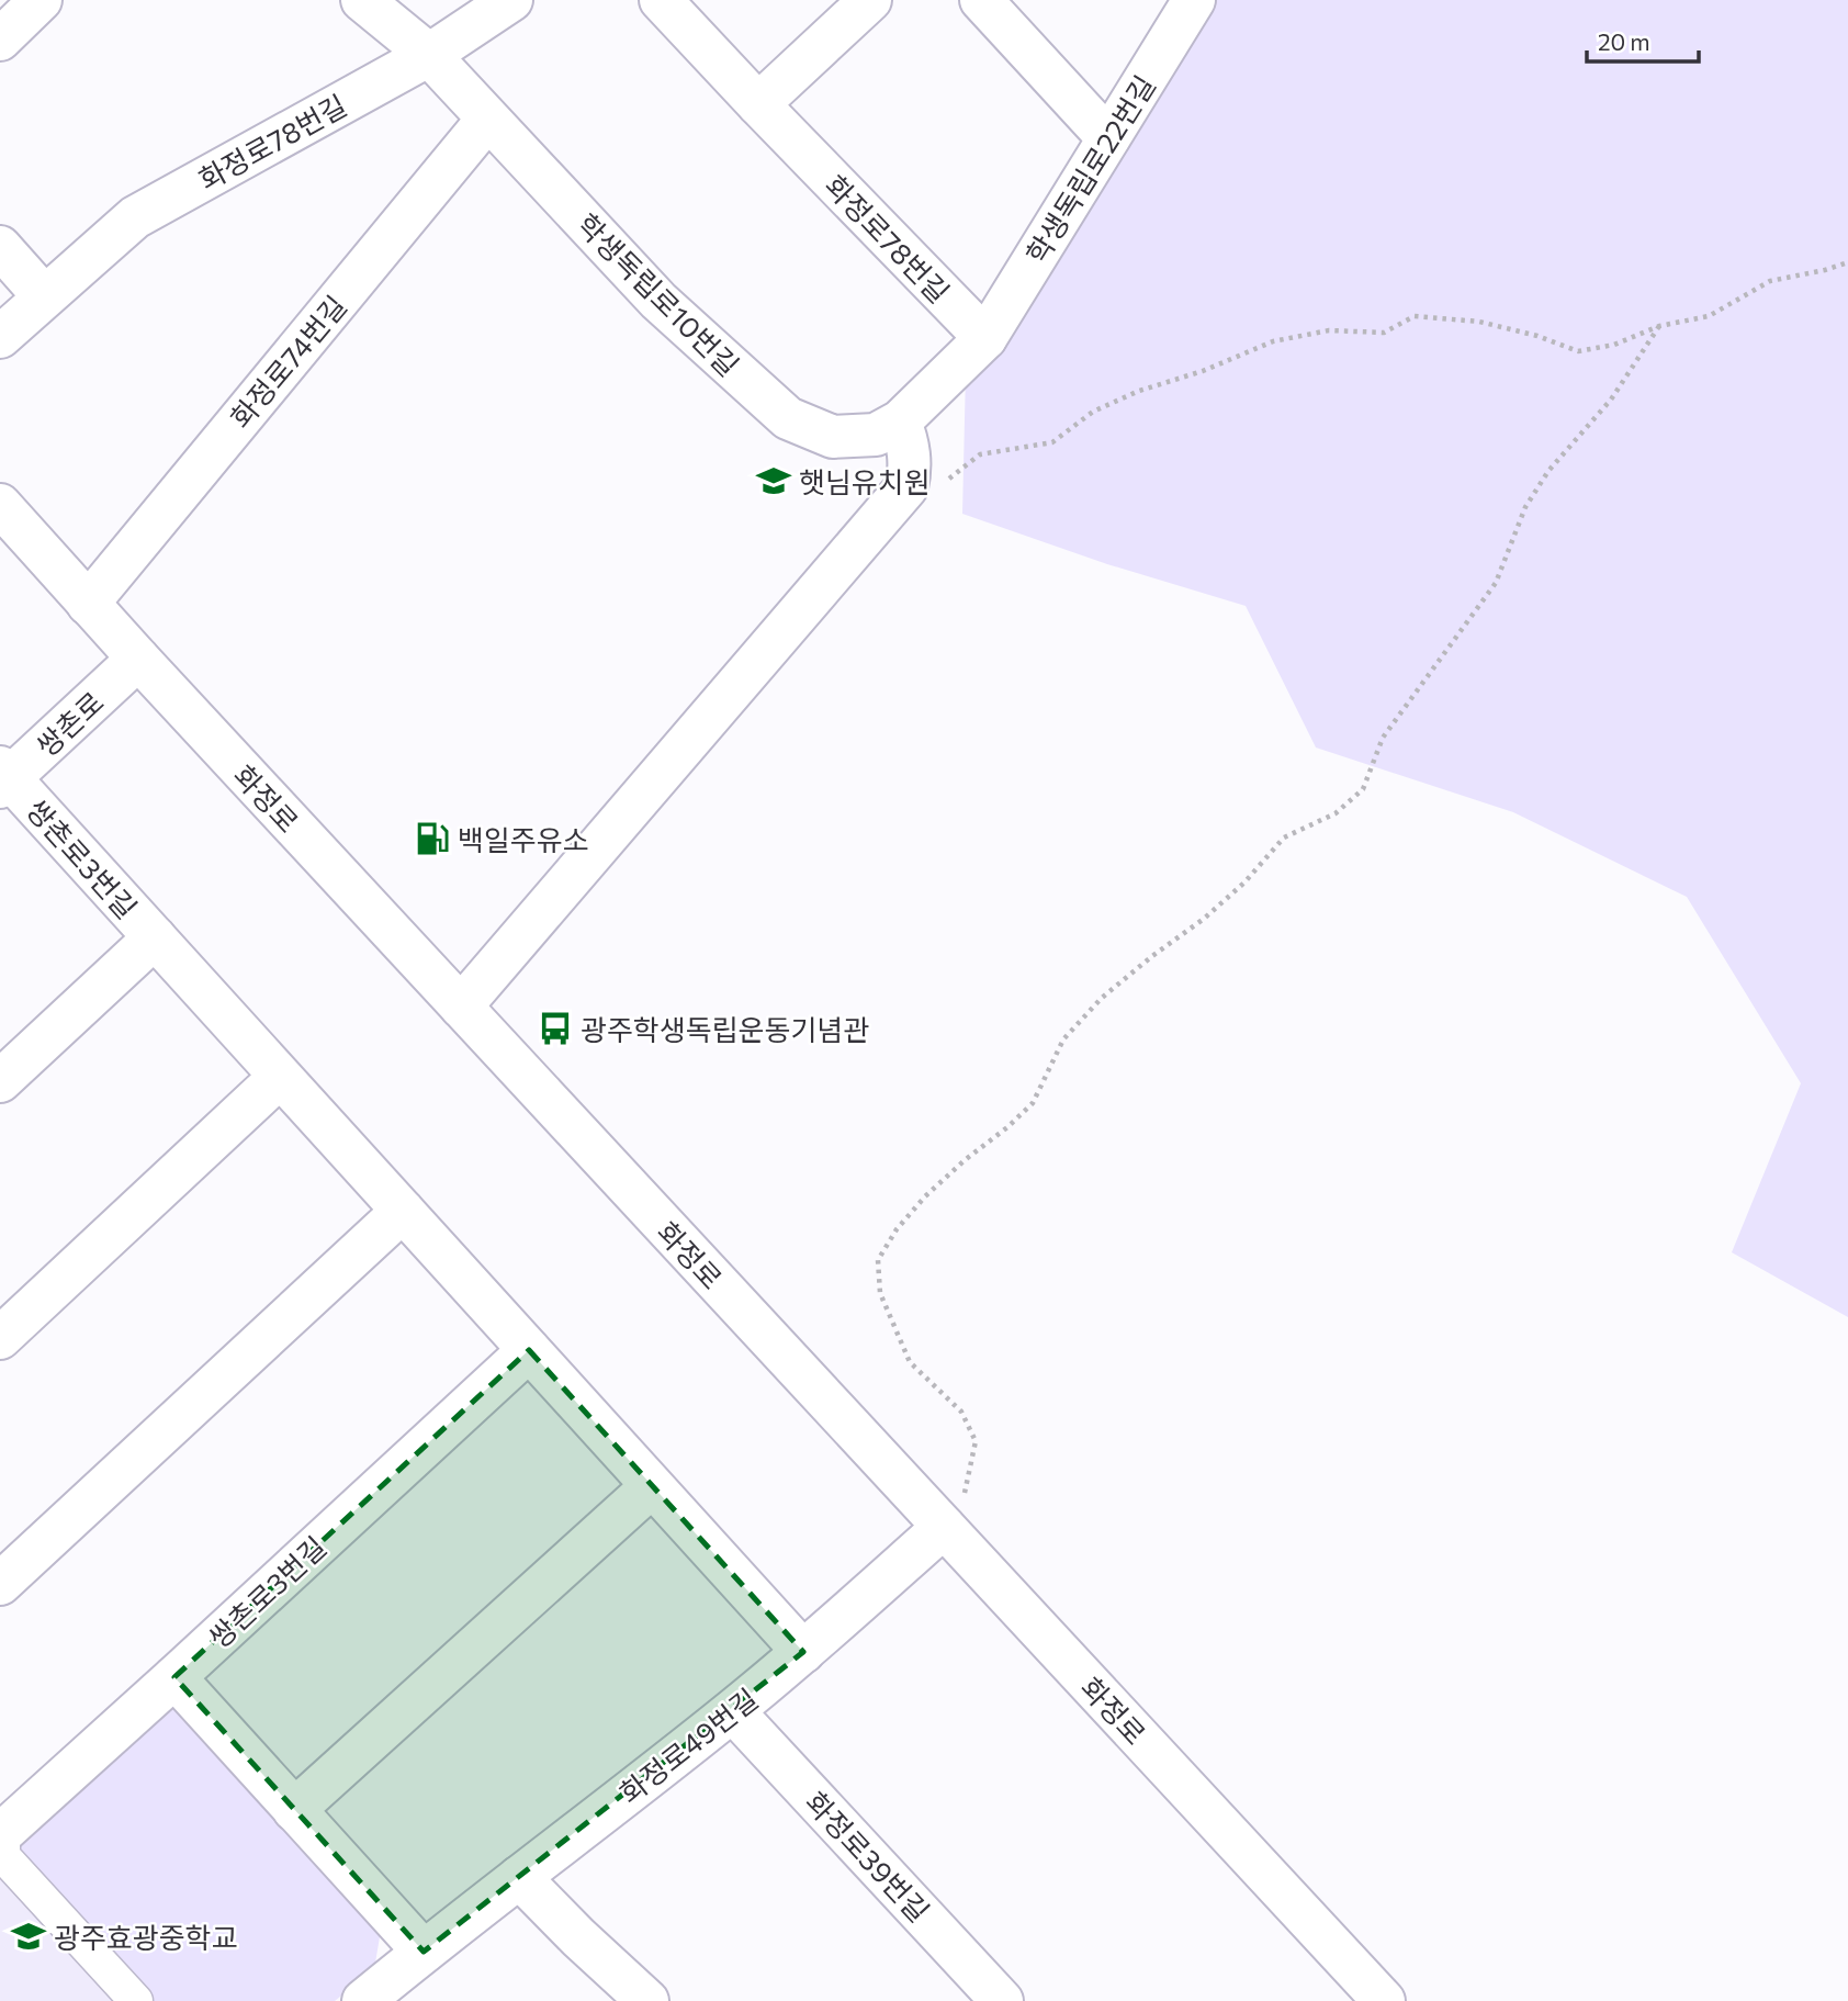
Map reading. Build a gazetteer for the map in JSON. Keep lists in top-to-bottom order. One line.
{"streets":{"street":["화정로78번길","학생독립로22번길","학생독립로10번길","화정로74번길","쌍촌로","화정로","쌍촌로3번길","화정로49번길","화정로39번길"]},"crossings":[["화정로78번길","학생독립로22번길"],["화정로78번길","학생독립로10번길"],["학생독립로22번길","학생독립로10번길"],["학생독립로10번길","화정로74번길"],["화정로74번길","화정로"],["쌍촌로","화정로"],["쌍촌로","쌍촌로3번길"],["화정로","화정로49번길"],["쌍촌로3번길","화정로49번길"],["화정로49번길","화정로39번길"]],"places":{"school or university":["햇님유치원","광주효광중학교"],"fuel station":["백일주유소"],"bus stop":["광주학생독립운동기념관"]},"scale_bar":"20 m"}
